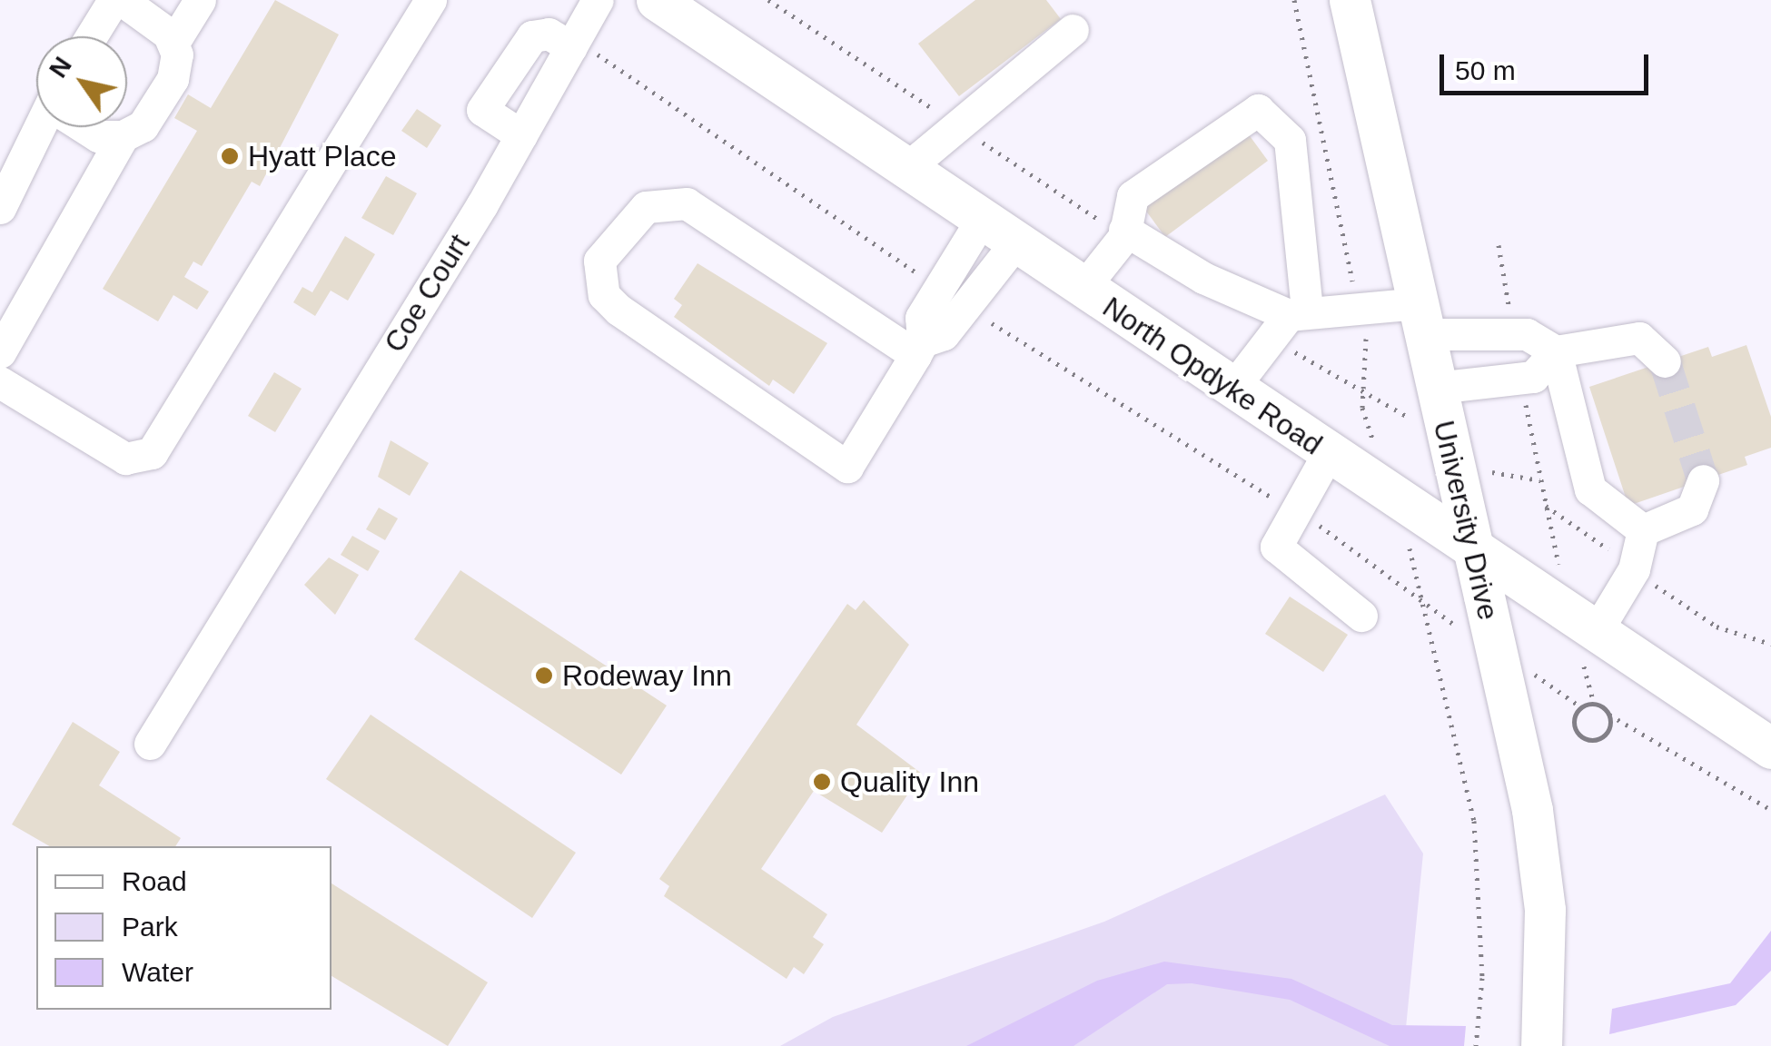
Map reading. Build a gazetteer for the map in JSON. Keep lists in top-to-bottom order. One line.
{"streets":{"main road":["North Opdyke Road","University Drive"],"street":["Coe Court"]},"crossings":[["North Opdyke Road","University Drive"]],"places":["Hyatt Place","Rodeway Inn","Quality Inn"],"legend":["Road","Park","Water"],"scale_bar":"50 m","north":"top left"}
